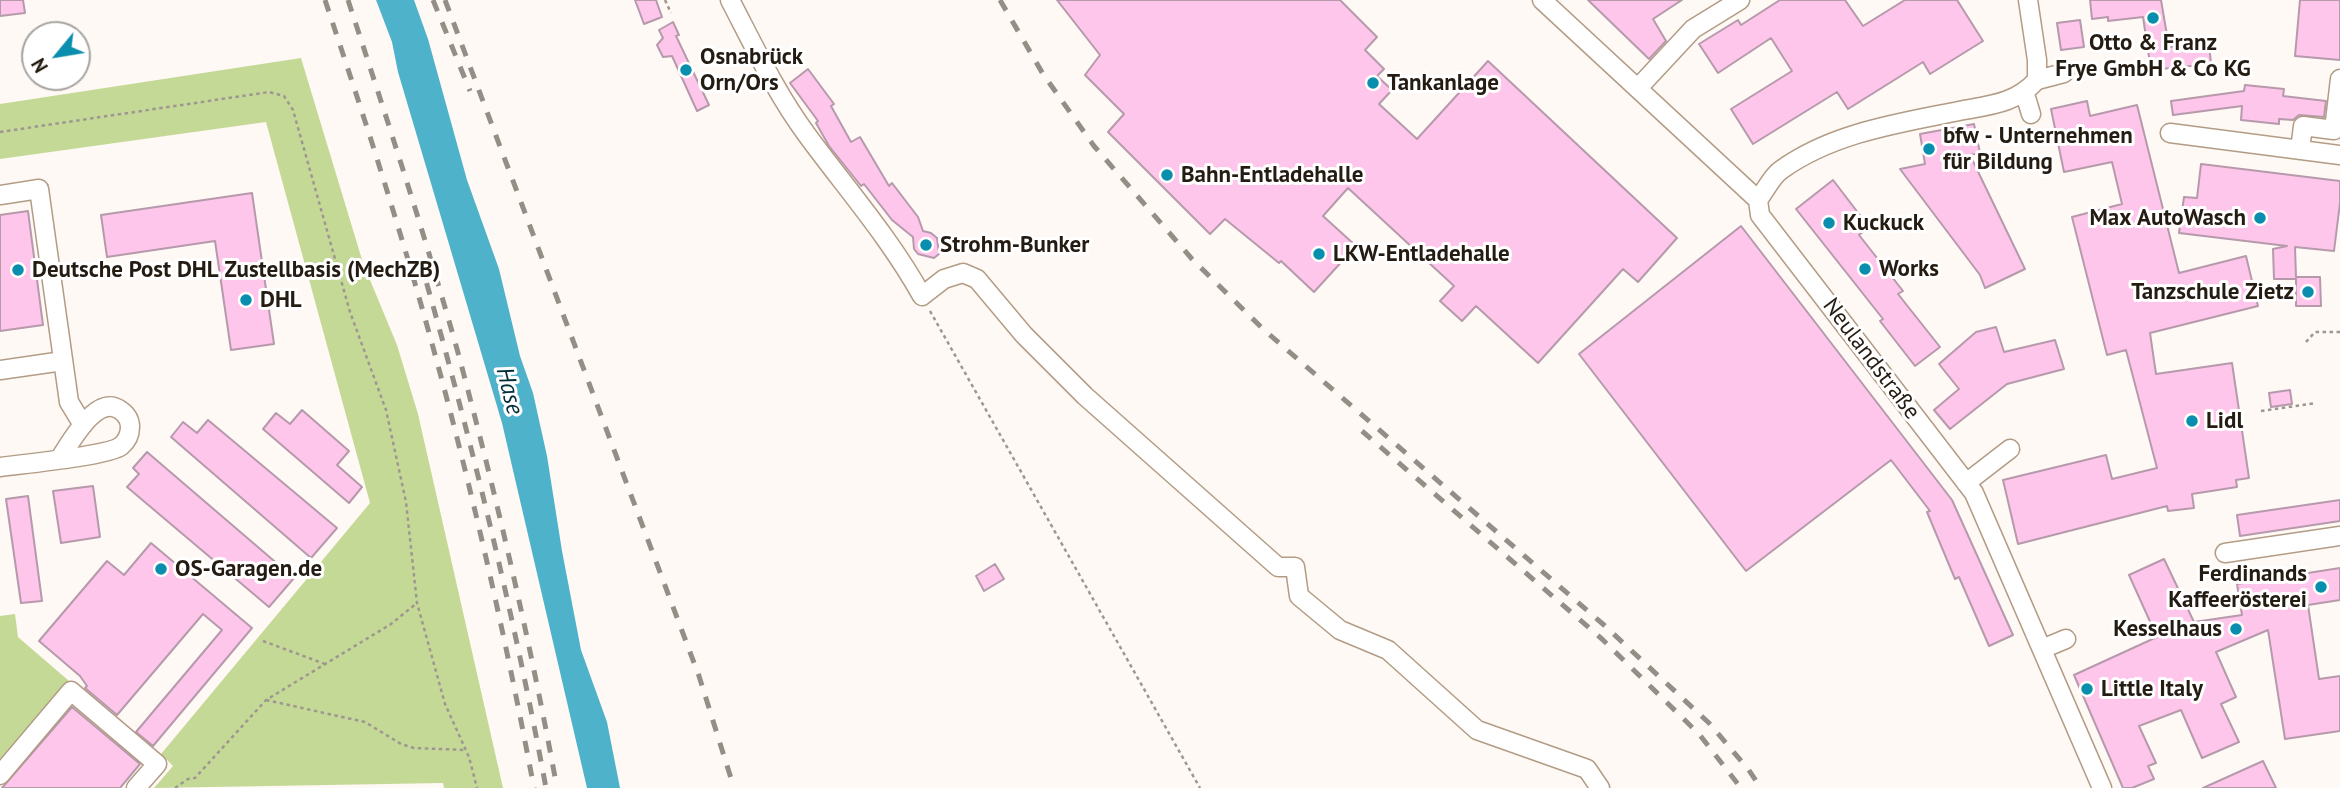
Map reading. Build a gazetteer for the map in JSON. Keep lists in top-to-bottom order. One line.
{"streets":{"street":["Neulandstraße"]},"water":["Hase"],"places":["Otto & Franz Frye GmbH & Co KG","Osnabrück Orn/Ors","Tankanlage","bfw - Unternehmen für Bildung","Bahn-Entladehalle","Max AutoWasch","Kuckuck","Strohm-Bunker","LKW-Entladehalle","Works","Deutsche Post DHL Zustellbasis (MechZB)","Tanzschule Zietz","DHL","Lidl","OS-Garagen.de","Ferdinands Kaffeerösterei","Kesselhaus","Little Italy"],"north":"bottom left"}
